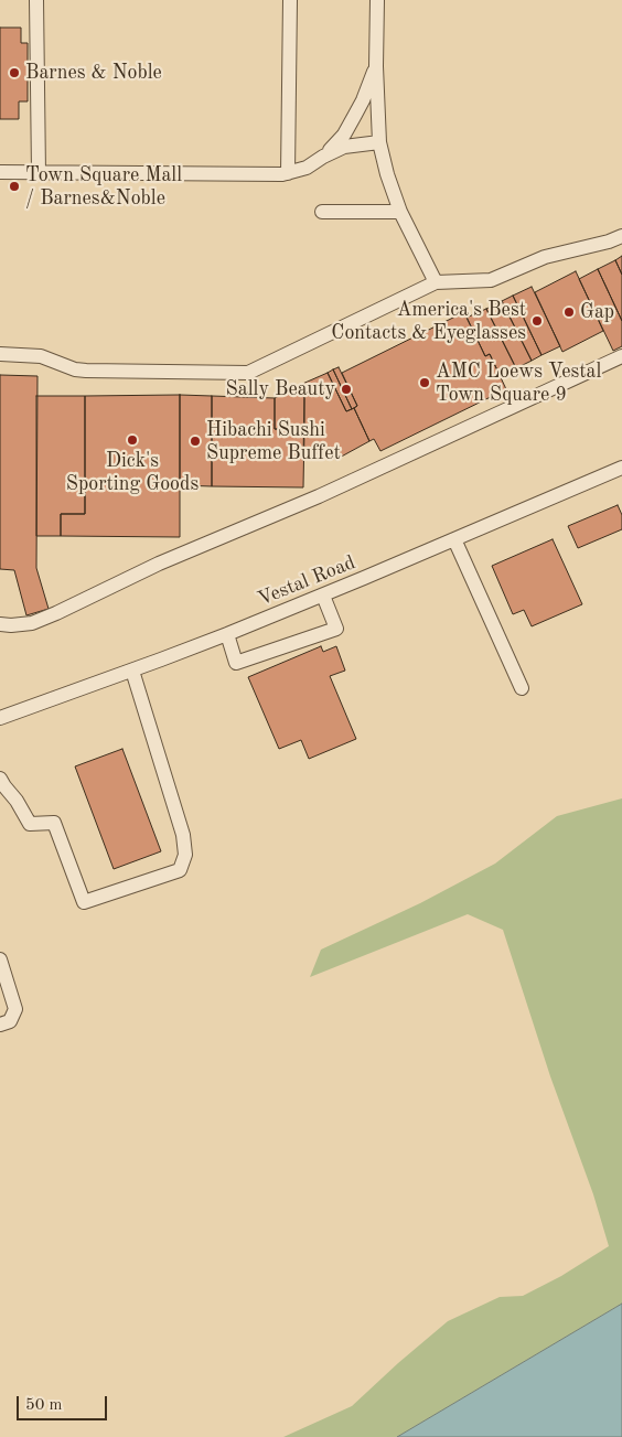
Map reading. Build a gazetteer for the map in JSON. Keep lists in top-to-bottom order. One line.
{"streets":{"street":["Vestal Road"]},"places":["Barnes & Noble","Town Square Mall / Barnes&Noble","Gap","America's Best Contacts & Eyeglasses","AMC Loews Vestal Town Square 9","Sally Beauty","Dick's Sporting Goods","Hibachi Sushi Supreme Buffet"],"scale_bar":"50 m"}
